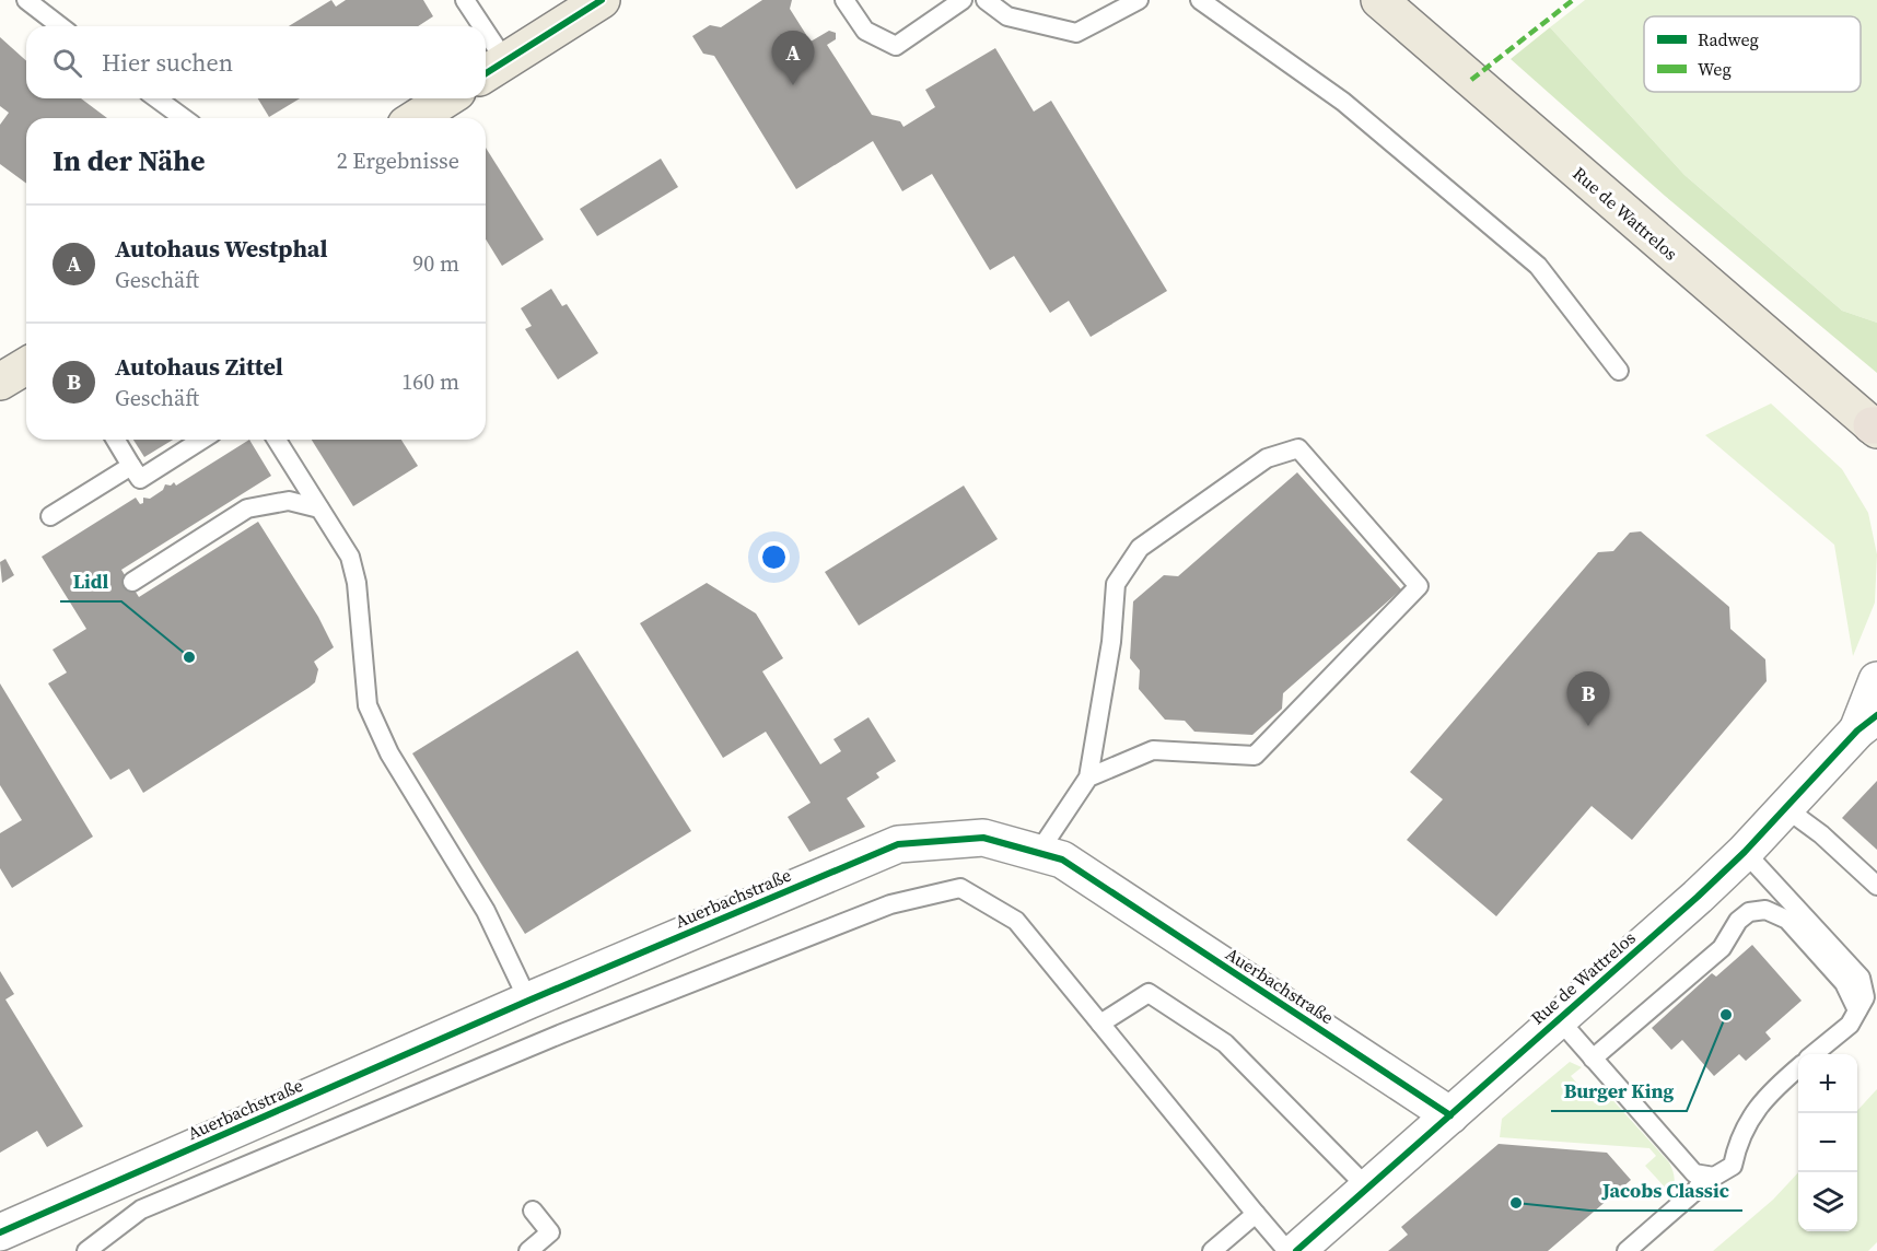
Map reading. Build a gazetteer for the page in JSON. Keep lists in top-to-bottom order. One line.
{"streets":{"main road":["Rue de Wattrelos"],"street":["Auerbachstraße"]},"crossings":[["Rue de Wattrelos","Auerbachstraße"]],"places":["Lidl","Burger King","Jacobs Classic"],"legend":["Radweg","Weg"],"page":{"search":"Hier suchen","pins":["A","B"],"heading":["In der Nähe","2 Ergebnisse"],"list":[{"mark":"A","name":"Autohaus Westphal","note":"Geschäft","value":"90 m"},{"mark":"B","name":"Autohaus Zittel","note":"Geschäft","value":"160 m"}],"map_buttons":["+","−"]}}
